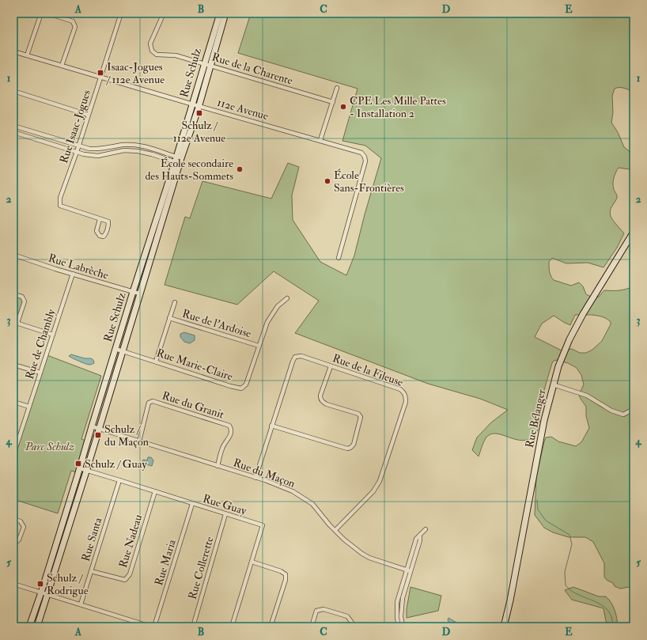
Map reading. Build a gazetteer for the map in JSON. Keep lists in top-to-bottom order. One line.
{"streets":{"street":["Rue de la Charente","Rue Schulz","112e Avenue","Rue Isaac-Jogues","Rue Labrèche","Rue de l'Ardoise","Rue de Chambly","Rue Marie-Claire","Rue de la Fileuse","Rue du Granit","Rue Bélanger","Rue du Maçon","Rue Guay","Rue Santa","Rue Nadeau","Rue Maria","Rue Collerette"]},"crossings":[["Rue de la Charente","Rue Schulz"],["Rue Schulz","112e Avenue"],["Rue Schulz","Rue Labrèche"],["Rue Schulz","Rue Marie-Claire"],["Rue Schulz","Rue du Maçon"],["Rue Schulz","Rue Guay"],["112e Avenue","Rue Isaac-Jogues"],["Rue Labrèche","Rue de Chambly"],["Rue de l'Ardoise","Rue Marie-Claire"],["Rue de la Fileuse","Rue du Maçon"],["Rue du Granit","Rue du Maçon"],["Rue Guay","Rue Santa"],["Rue Guay","Rue Nadeau"],["Rue Guay","Rue Maria"],["Rue Guay","Rue Collerette"],["Rue Santa","Rue Nadeau"]],"parks":["Parc Schulz"],"places":{"transit":["Isaac-Jogues / 112e Avenue","Schulz / 112e Avenue","Schulz / du Maçon","Schulz / Guay","Schulz / Rodrigue"],"other":["CPE Les Mille Pattes - Installation 2","École secondaire des Hauts-Sommets","École Sans-Frontières"]},"grid":{"columns":["A","B","C","D","E"],"rows":["1","2","3","4","5"]}}
